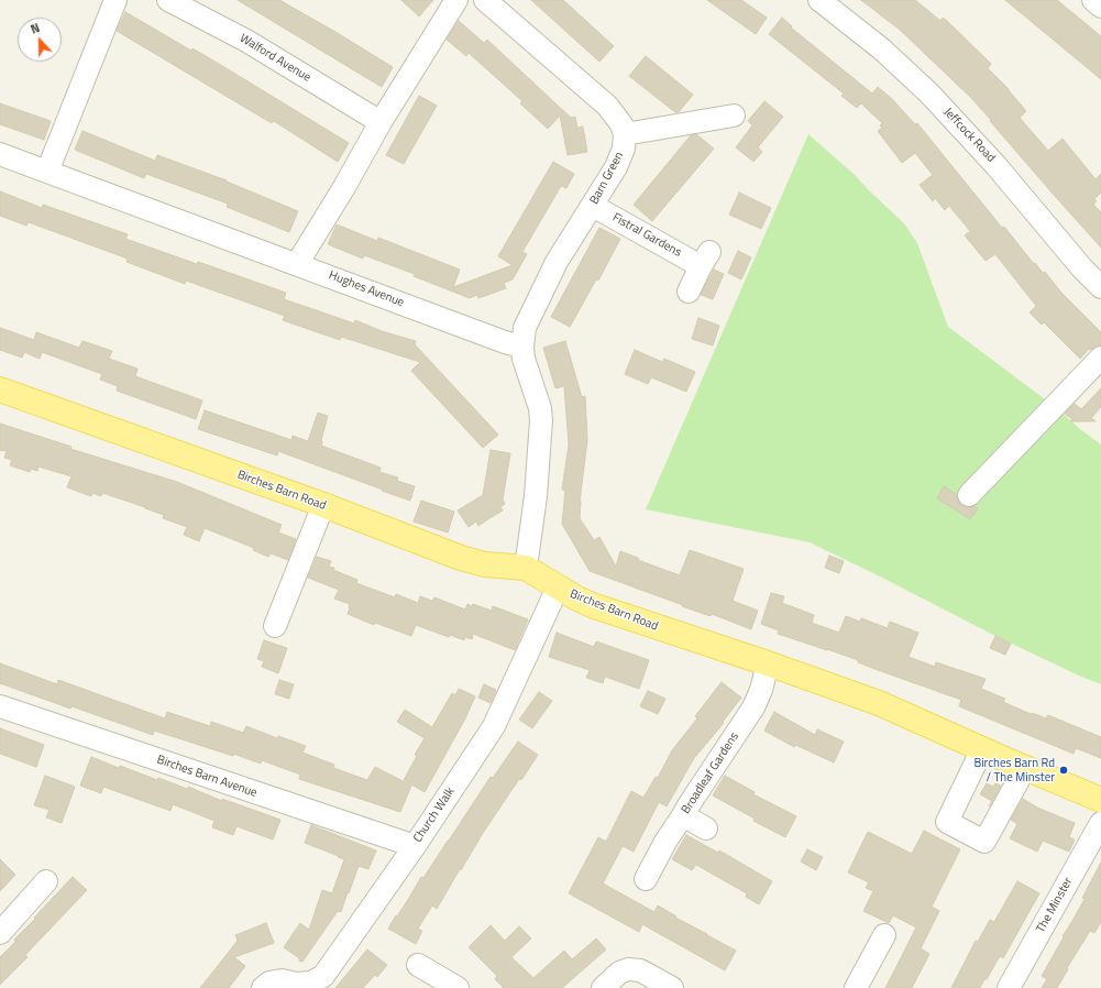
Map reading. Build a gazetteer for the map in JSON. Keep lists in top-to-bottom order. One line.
{"streets":{"main road":["Birches Barn Road"],"street":["Walford Avenue","Jeffcock Road","Barn Green","Fistral Gardens","Hughes Avenue","Broadleaf Gardens","Birches Barn Avenue","Church Walk","The Minster"]},"crossings":[["Barn Green","Fistral Gardens"],["Barn Green","Hughes Avenue"],["Birches Barn Road","Broadleaf Gardens"],["Birches Barn Road","Church Walk"],["Birches Barn Avenue","Church Walk"]],"places":["Birches Barn Rd / The Minster"],"north":"top"}
